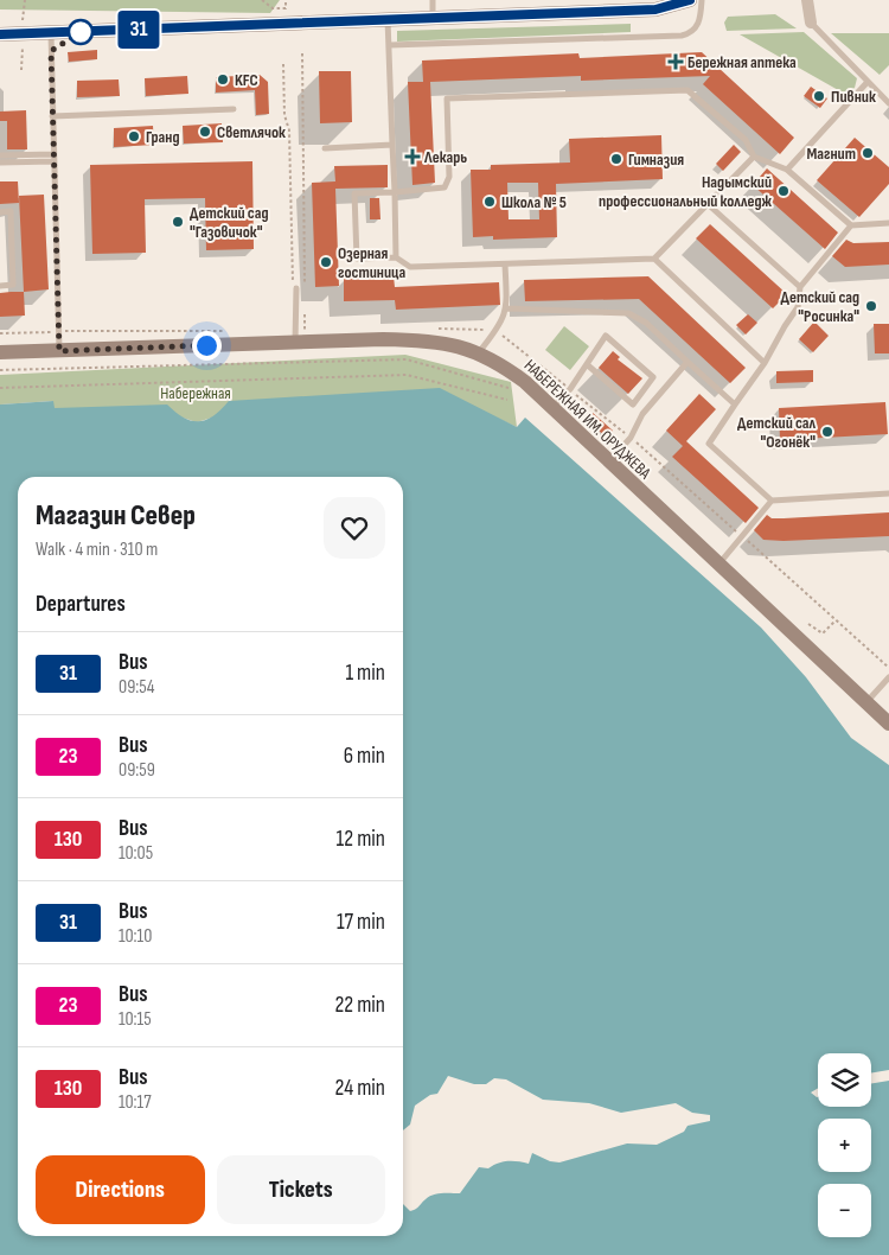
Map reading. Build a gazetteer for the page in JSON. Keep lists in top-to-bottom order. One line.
{"streets":{"street":["НАБЕРЕЖНАЯ ИМ. ОРУДЖЕВА"]},"parks":["Набережная"],"places":{"health":["Бережная аптека","Лекарь"],"other":["KFC","Пивник","Светлячок","Гранд","Магнит","Гимназия","Надымский профессиональный колледж","Школа № 5","Детский сад \"Газовичок\"","Озерная гостиница","Детский сад \"Росинка\"","Детский сал \"Огонёк\""]},"lines":["bus line 31"],"page":{"on_map":"31","heading":[["Магазин Север","Walk · 4 min · 310 m"],"Departures"],"list":[{"mark":"31","name":"Bus","note":"09:54","value":"1 min"},{"mark":"23","name":"Bus","note":"09:59","value":"6 min"},{"mark":"130","name":"Bus","note":"10:05","value":"12 min"},{"mark":"31","name":"Bus","note":"10:10","value":"17 min"},{"mark":"23","name":"Bus","note":"10:15","value":"22 min"},{"mark":"130","name":"Bus","note":"10:17","value":"24 min"}],"map_buttons":["+","−"],"buttons":["Directions","Tickets"]}}
